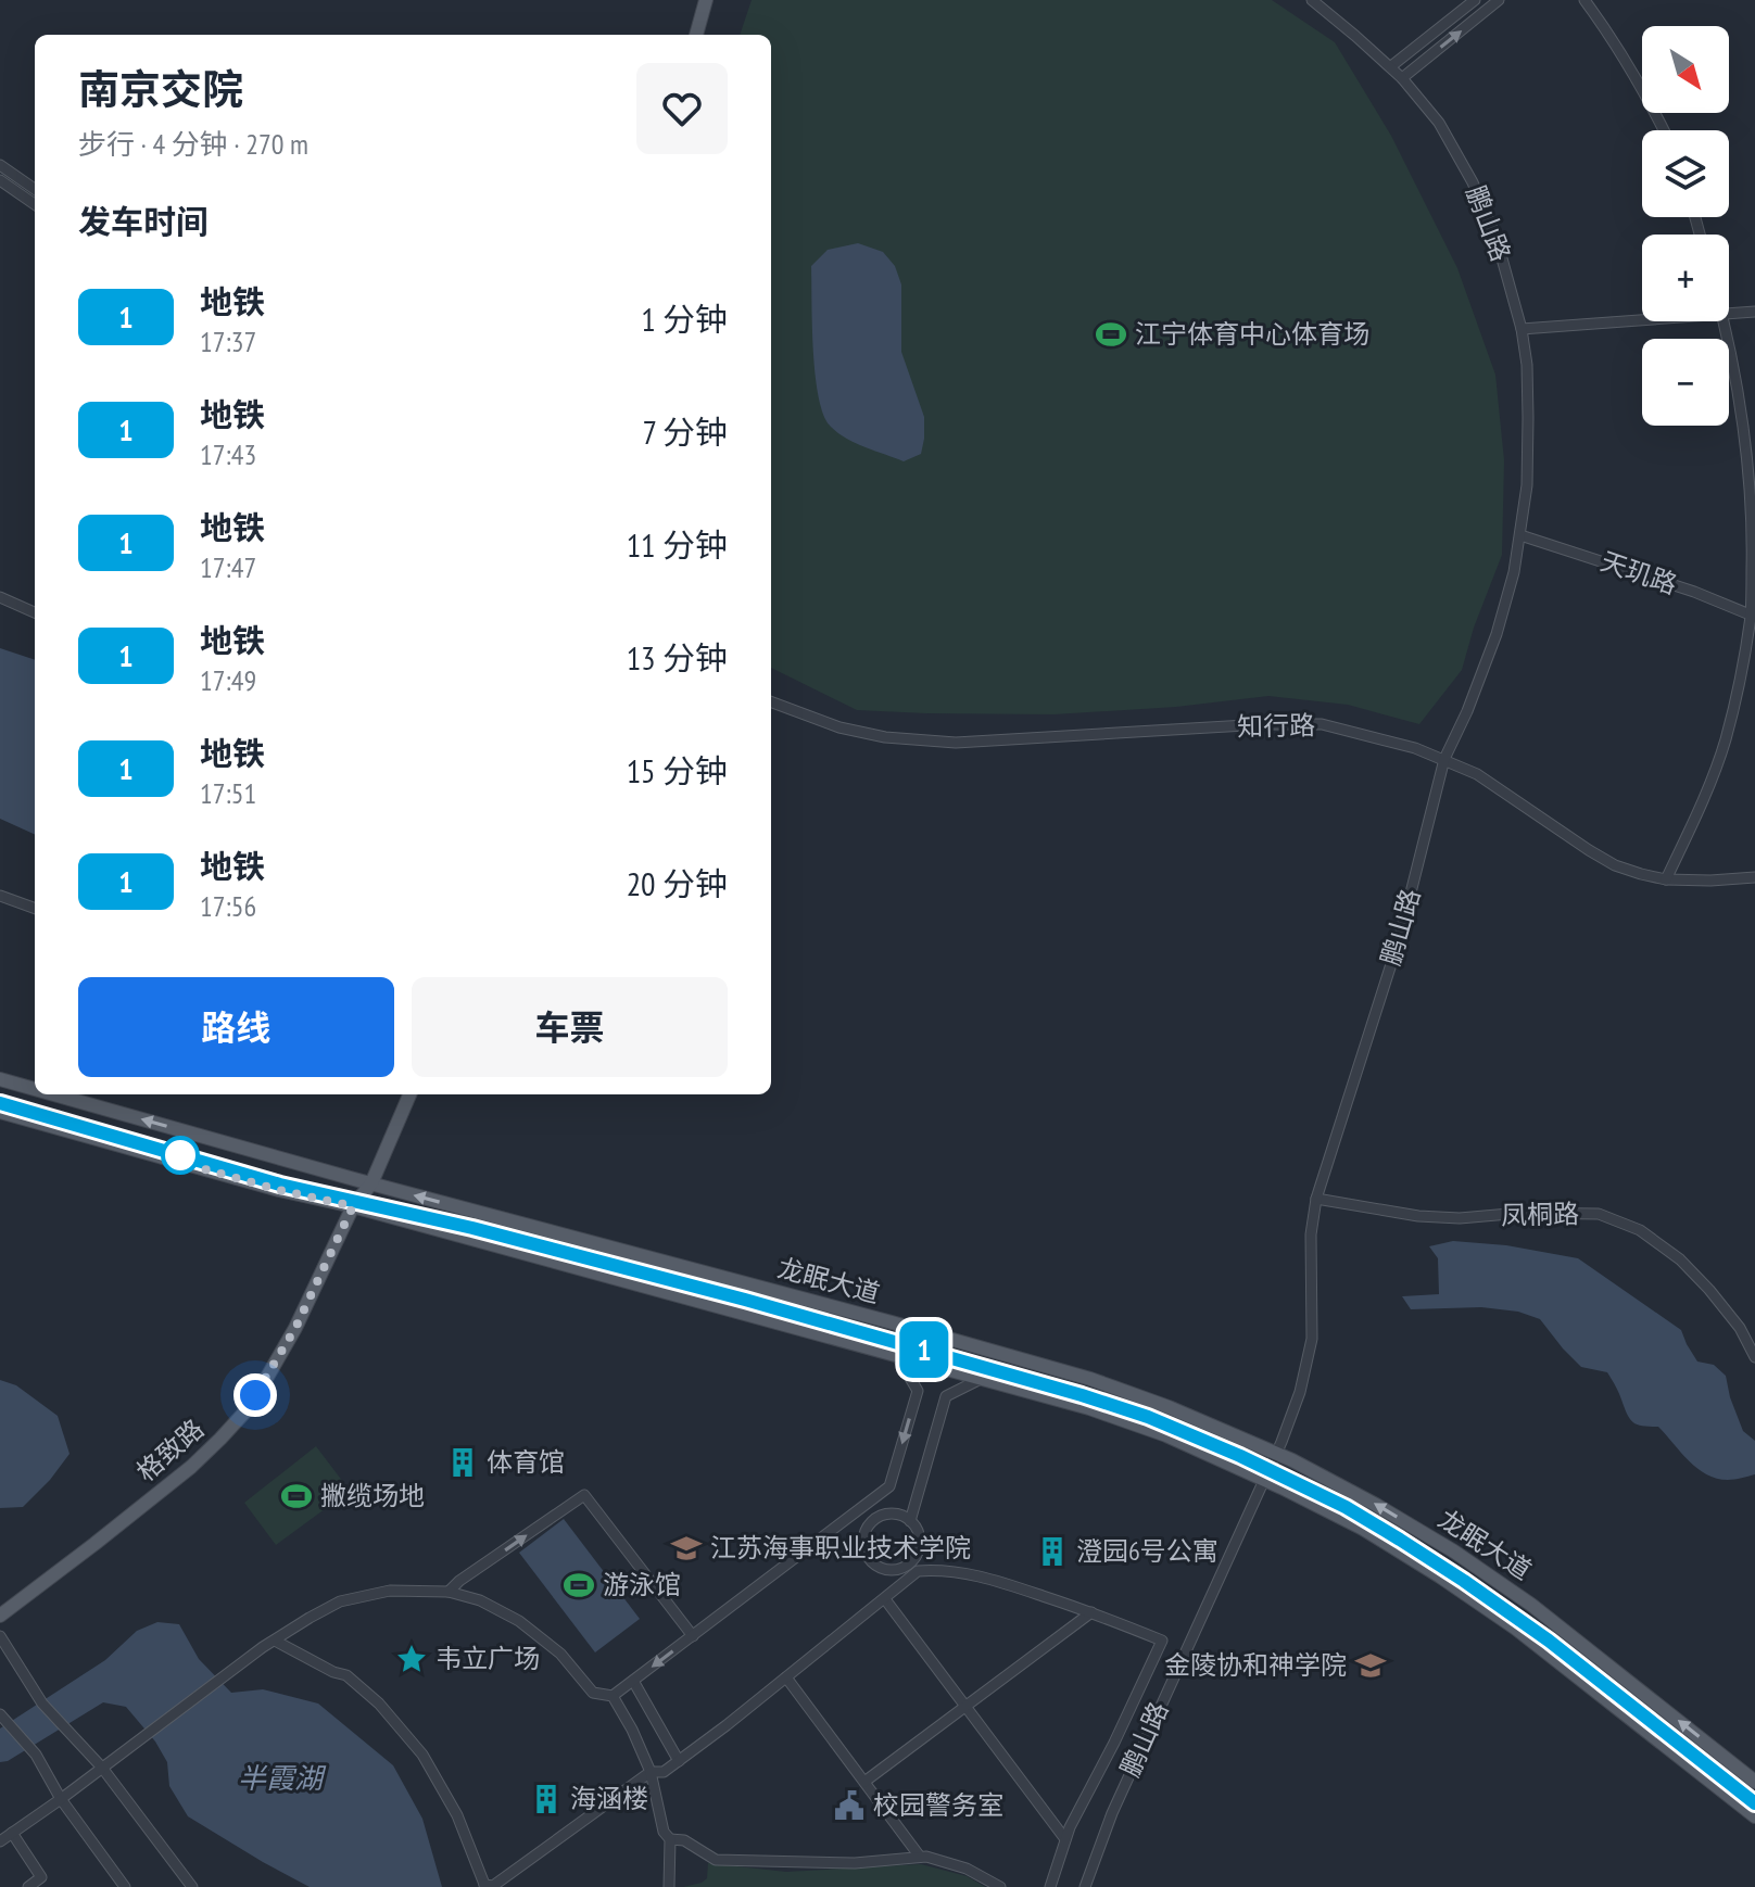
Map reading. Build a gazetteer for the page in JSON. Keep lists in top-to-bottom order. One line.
{"streets":{"main road":["龙眠大道","格致路"],"street":["鹏山路","天玑路","知行路","凤桐路"]},"crossings":[["鹏山路","天玑路"],["鹏山路","知行路"],["鹏山路","凤桐路"],["鹏山路","龙眠大道"],["龙眠大道","格致路"]],"water":["半霞湖"],"places":{"sports":["江宁体育中心体育场","撇缆场地","游泳馆"],"building":["体育馆","澄园6号公寓","海涵楼"],"school or university":["江苏海事职业技术学院","金陵协和神学院"],"place":["韦立广场"],"public building":["校园警务室"]},"lines":["metro line 1"],"north":"bottom right","page":{"on_map":"1","map_buttons":["+","−"],"heading":[["南京交院","步行 · 4 分钟 · 270 m"],"发车时间"],"list":[{"mark":"1","name":"地铁","note":"17:37","value":"1 分钟"},{"mark":"1","name":"地铁","note":"17:43","value":"7 分钟"},{"mark":"1","name":"地铁","note":"17:47","value":"11 分钟"},{"mark":"1","name":"地铁","note":"17:49","value":"13 分钟"},{"mark":"1","name":"地铁","note":"17:51","value":"15 分钟"},{"mark":"1","name":"地铁","note":"17:56","value":"20 分钟"}],"buttons":["路线","车票"]}}
